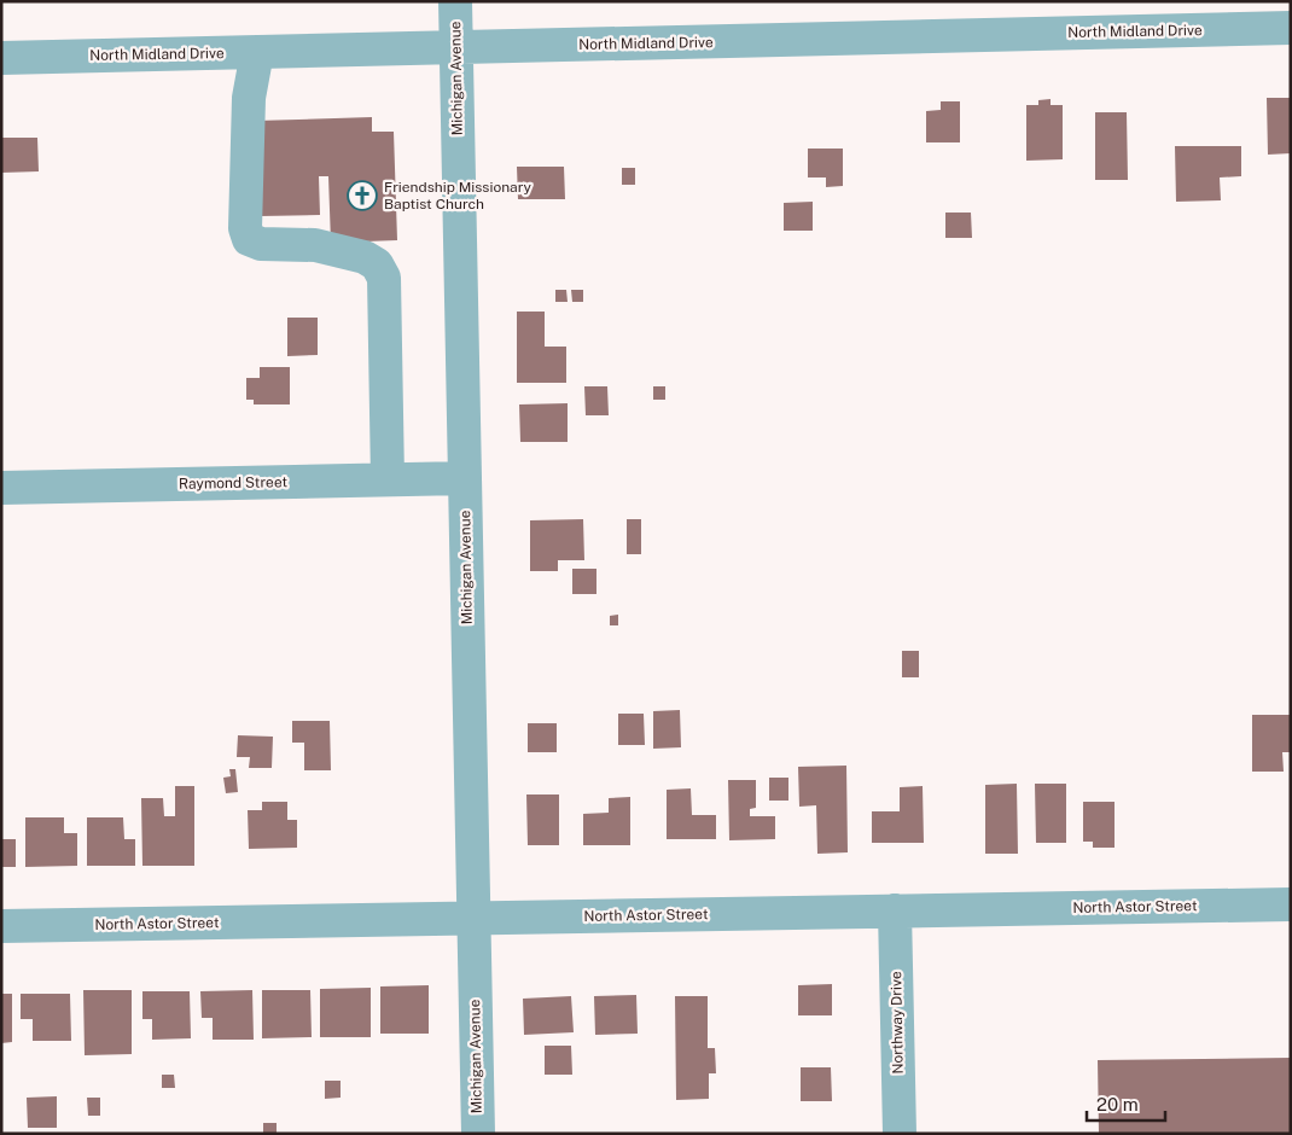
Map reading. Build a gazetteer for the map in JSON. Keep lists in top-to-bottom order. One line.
{"streets":{"street":["North Midland Drive","Michigan Avenue","Raymond Street","North Astor Street","Northway Drive"]},"crossings":[["North Midland Drive","Michigan Avenue"],["Michigan Avenue","Raymond Street"],["Michigan Avenue","North Astor Street"],["North Astor Street","Northway Drive"]],"places":{"church":["Friendship Missionary Baptist Church"]},"scale_bar":"20 m"}
